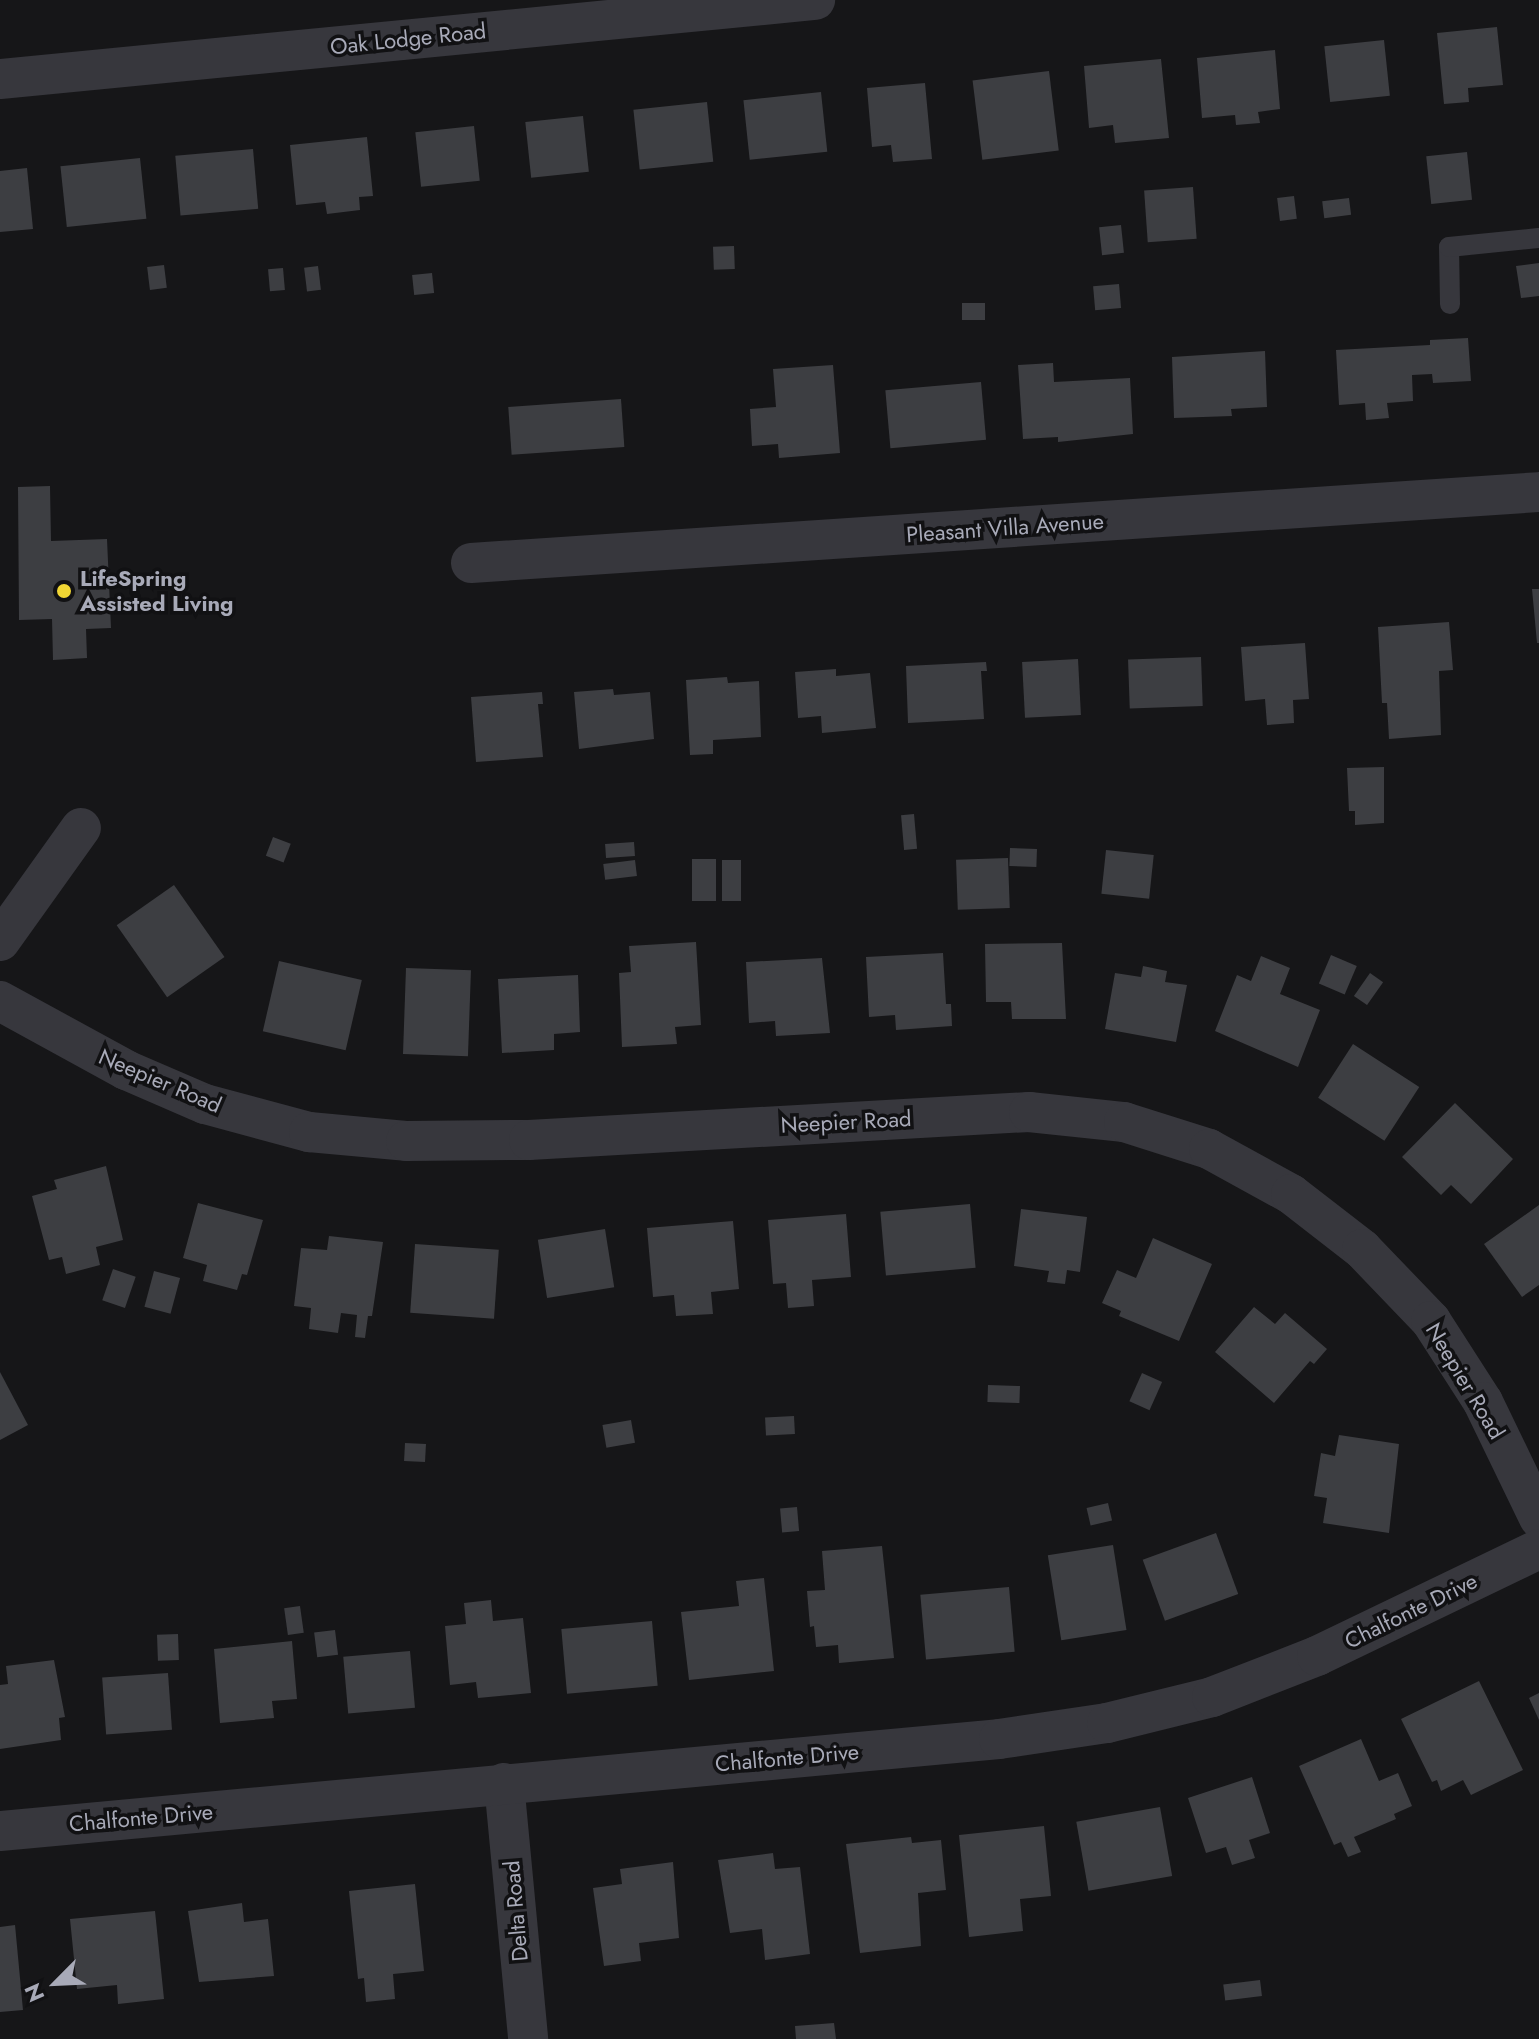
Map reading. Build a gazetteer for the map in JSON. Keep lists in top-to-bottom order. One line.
{"streets":{"street":["Oak Lodge Road","Pleasant Villa Avenue","Neepier Road","Chalfonte Drive","Delta Road"]},"crossings":[["Chalfonte Drive","Delta Road"]],"places":["LifeSpring Assisted Living"],"north":"bottom left"}
